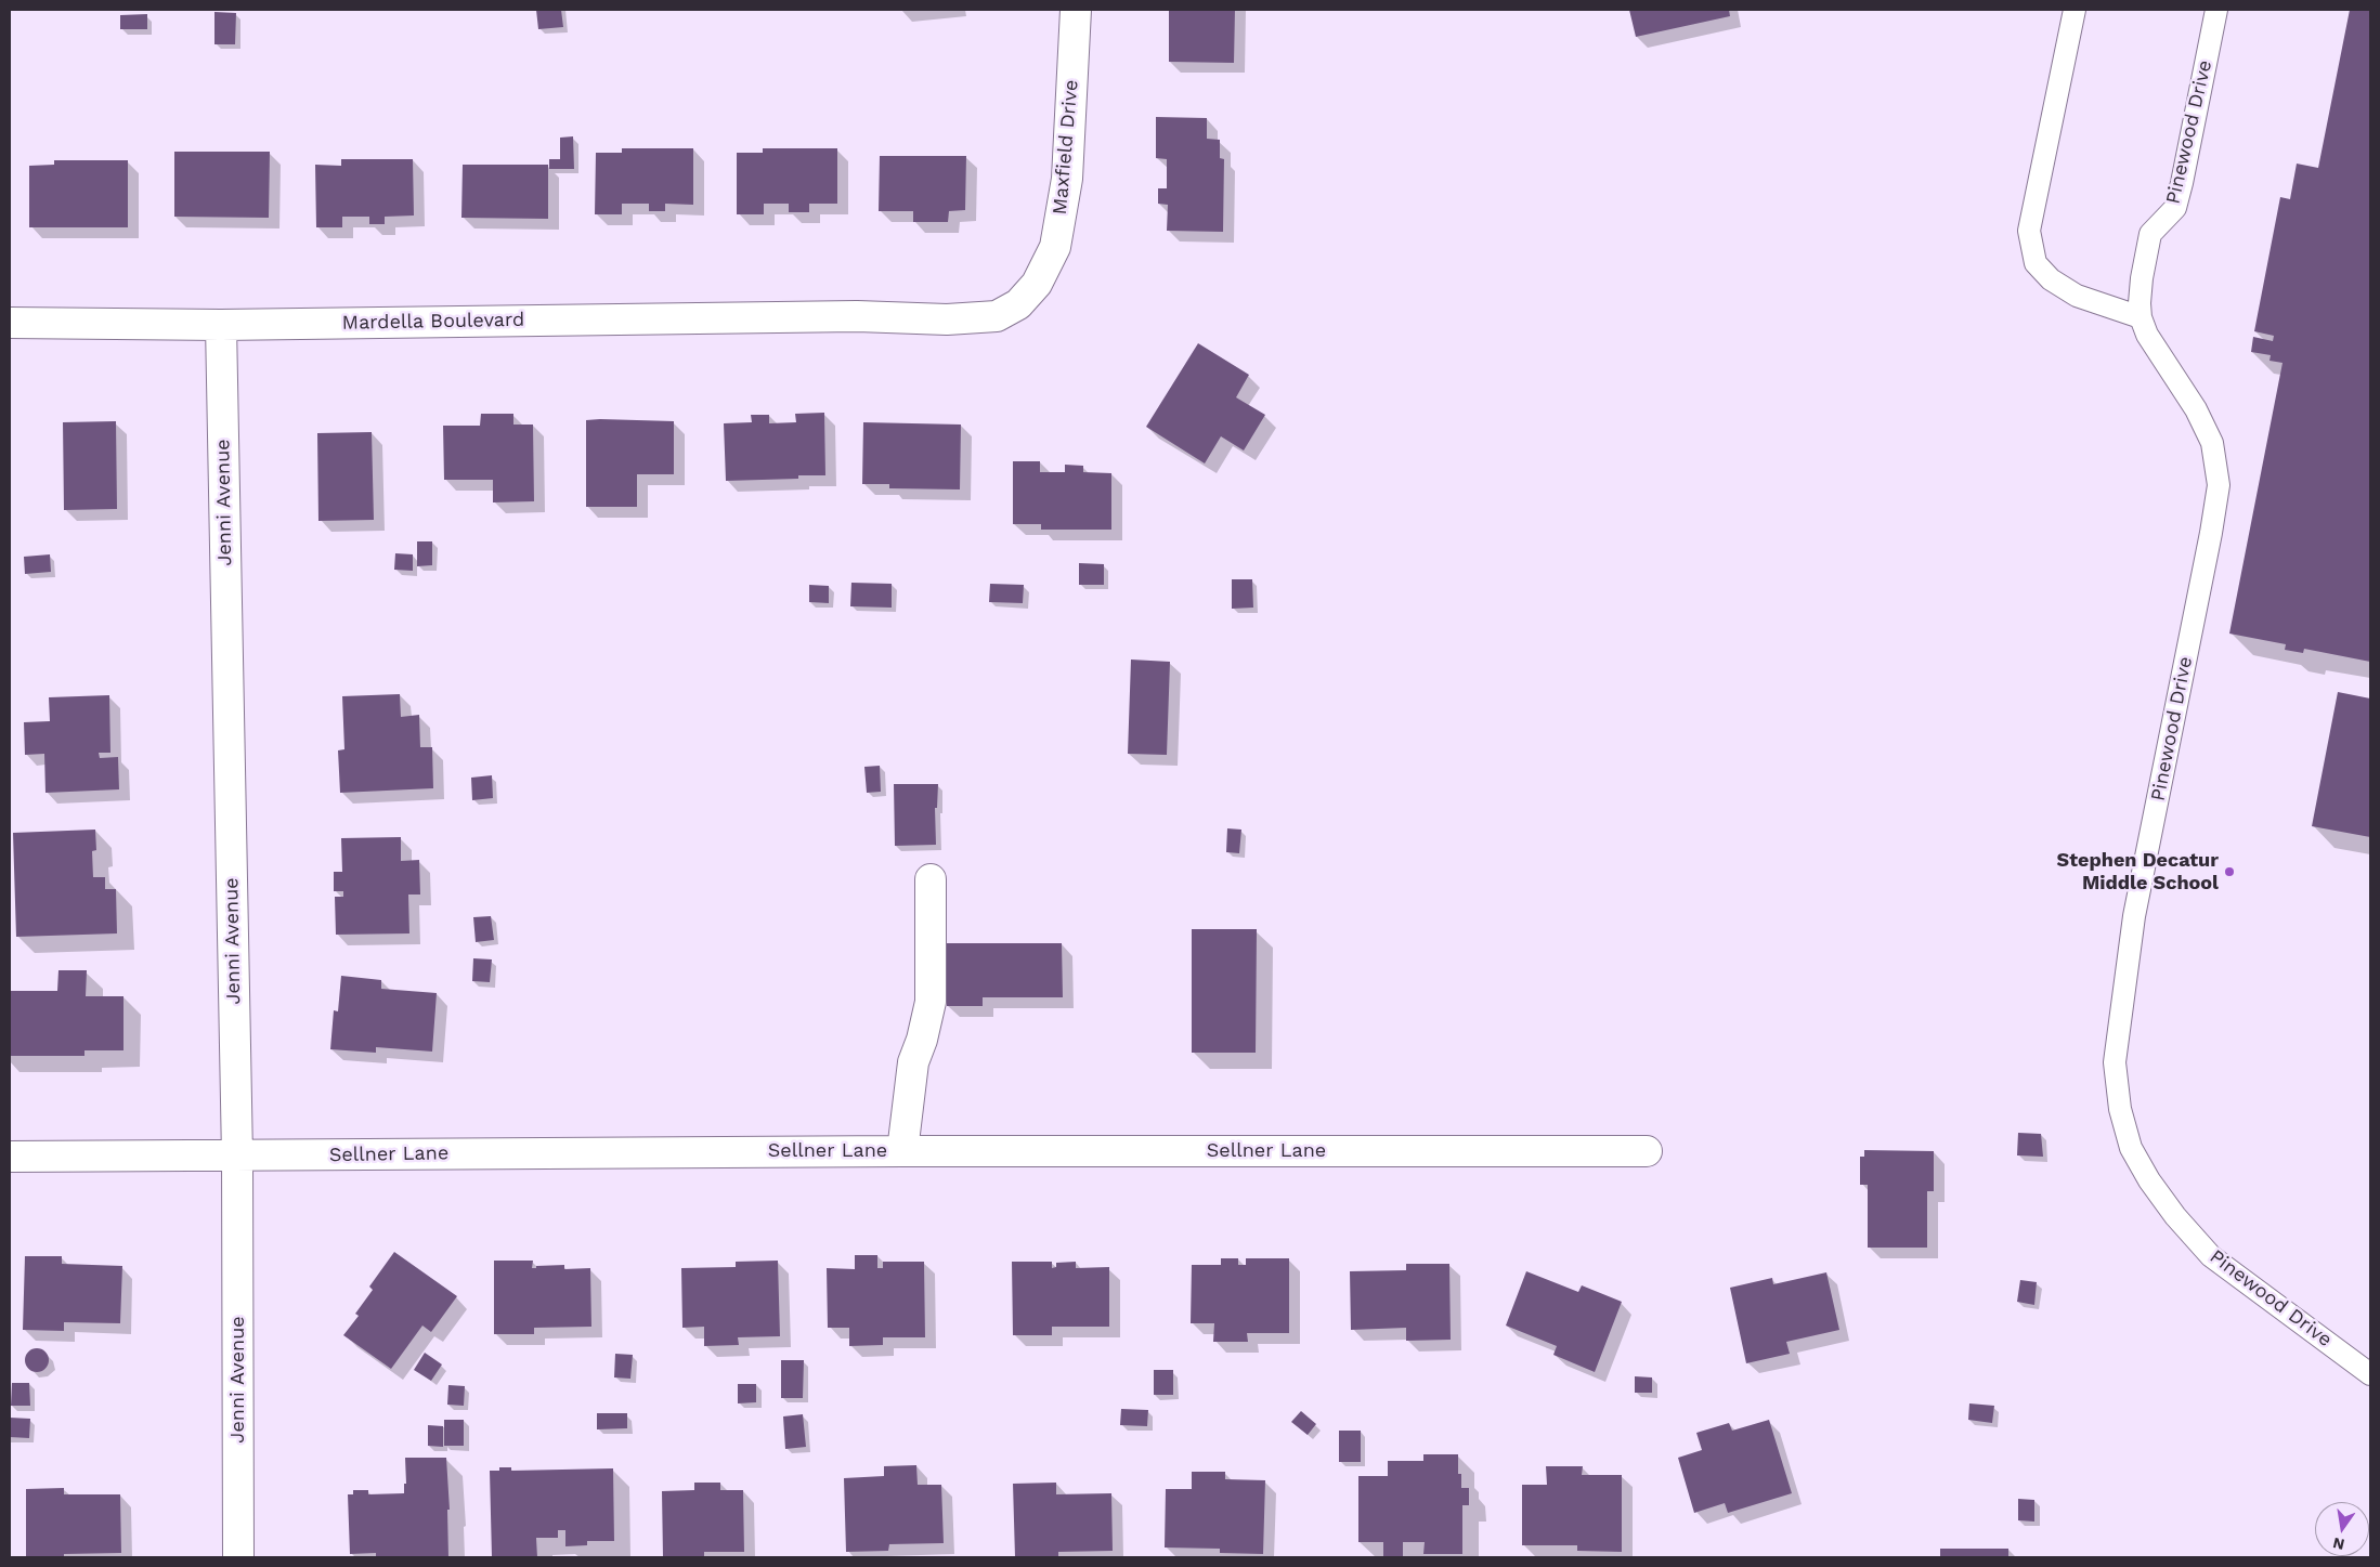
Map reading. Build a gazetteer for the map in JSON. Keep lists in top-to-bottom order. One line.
{"streets":{"street":["Maxfield Drive","Mardella Boulevard","Jenni Avenue","Sellner Lane"],"lane":["Pinewood Drive"]},"crossings":[["Maxfield Drive","Mardella Boulevard"],["Mardella Boulevard","Jenni Avenue"],["Jenni Avenue","Sellner Lane"]],"places":["Stephen Decatur Middle School"],"north":"bottom"}
